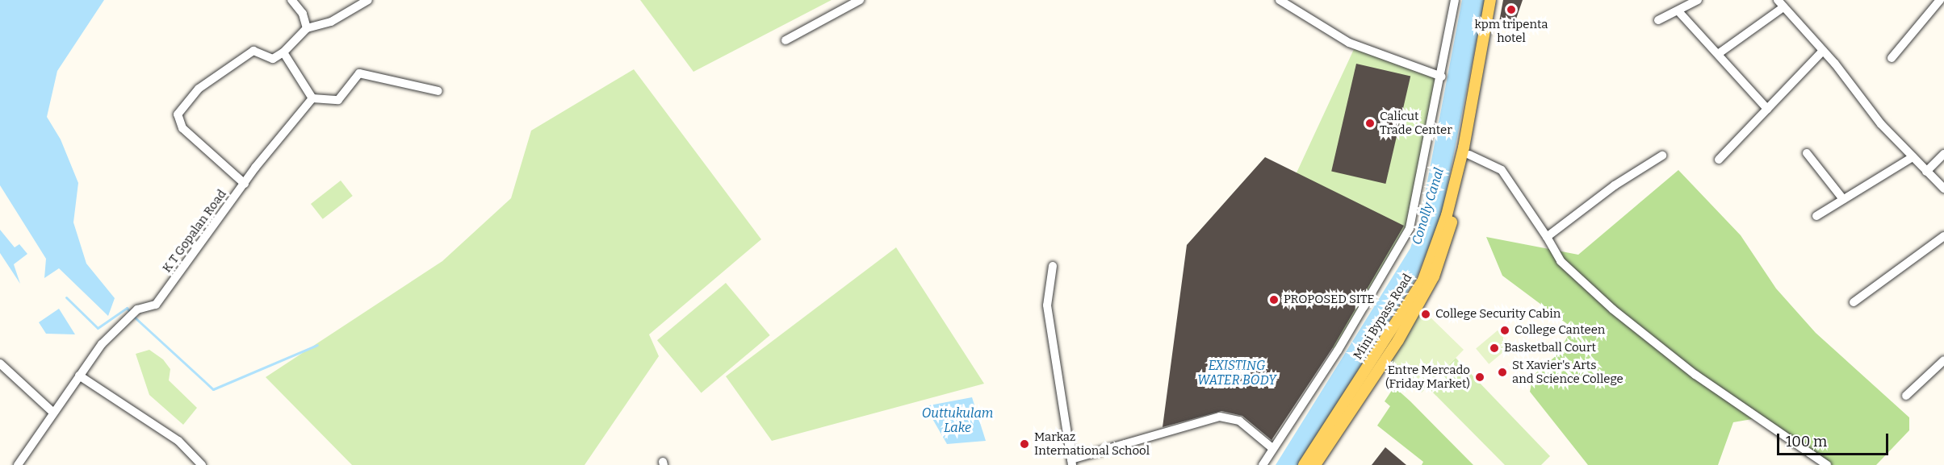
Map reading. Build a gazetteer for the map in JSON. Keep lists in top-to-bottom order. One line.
{"streets":{"main road":["Mini Bypass Road"],"street":["K T Gopalan Road"]},"water":["Conolly Canal","EXISTING WATER BODY","Outtukulam Lake"],"places":["kpm tripenta hotel","Calicut Trade Center","PROPOSED SITE","College Security Cabin","College Canteen","Basketball Court","St Xavier's Arts and Science College","Entre Mercado (Friday Market)","Markaz International School"],"scale_bar":"100 m"}
